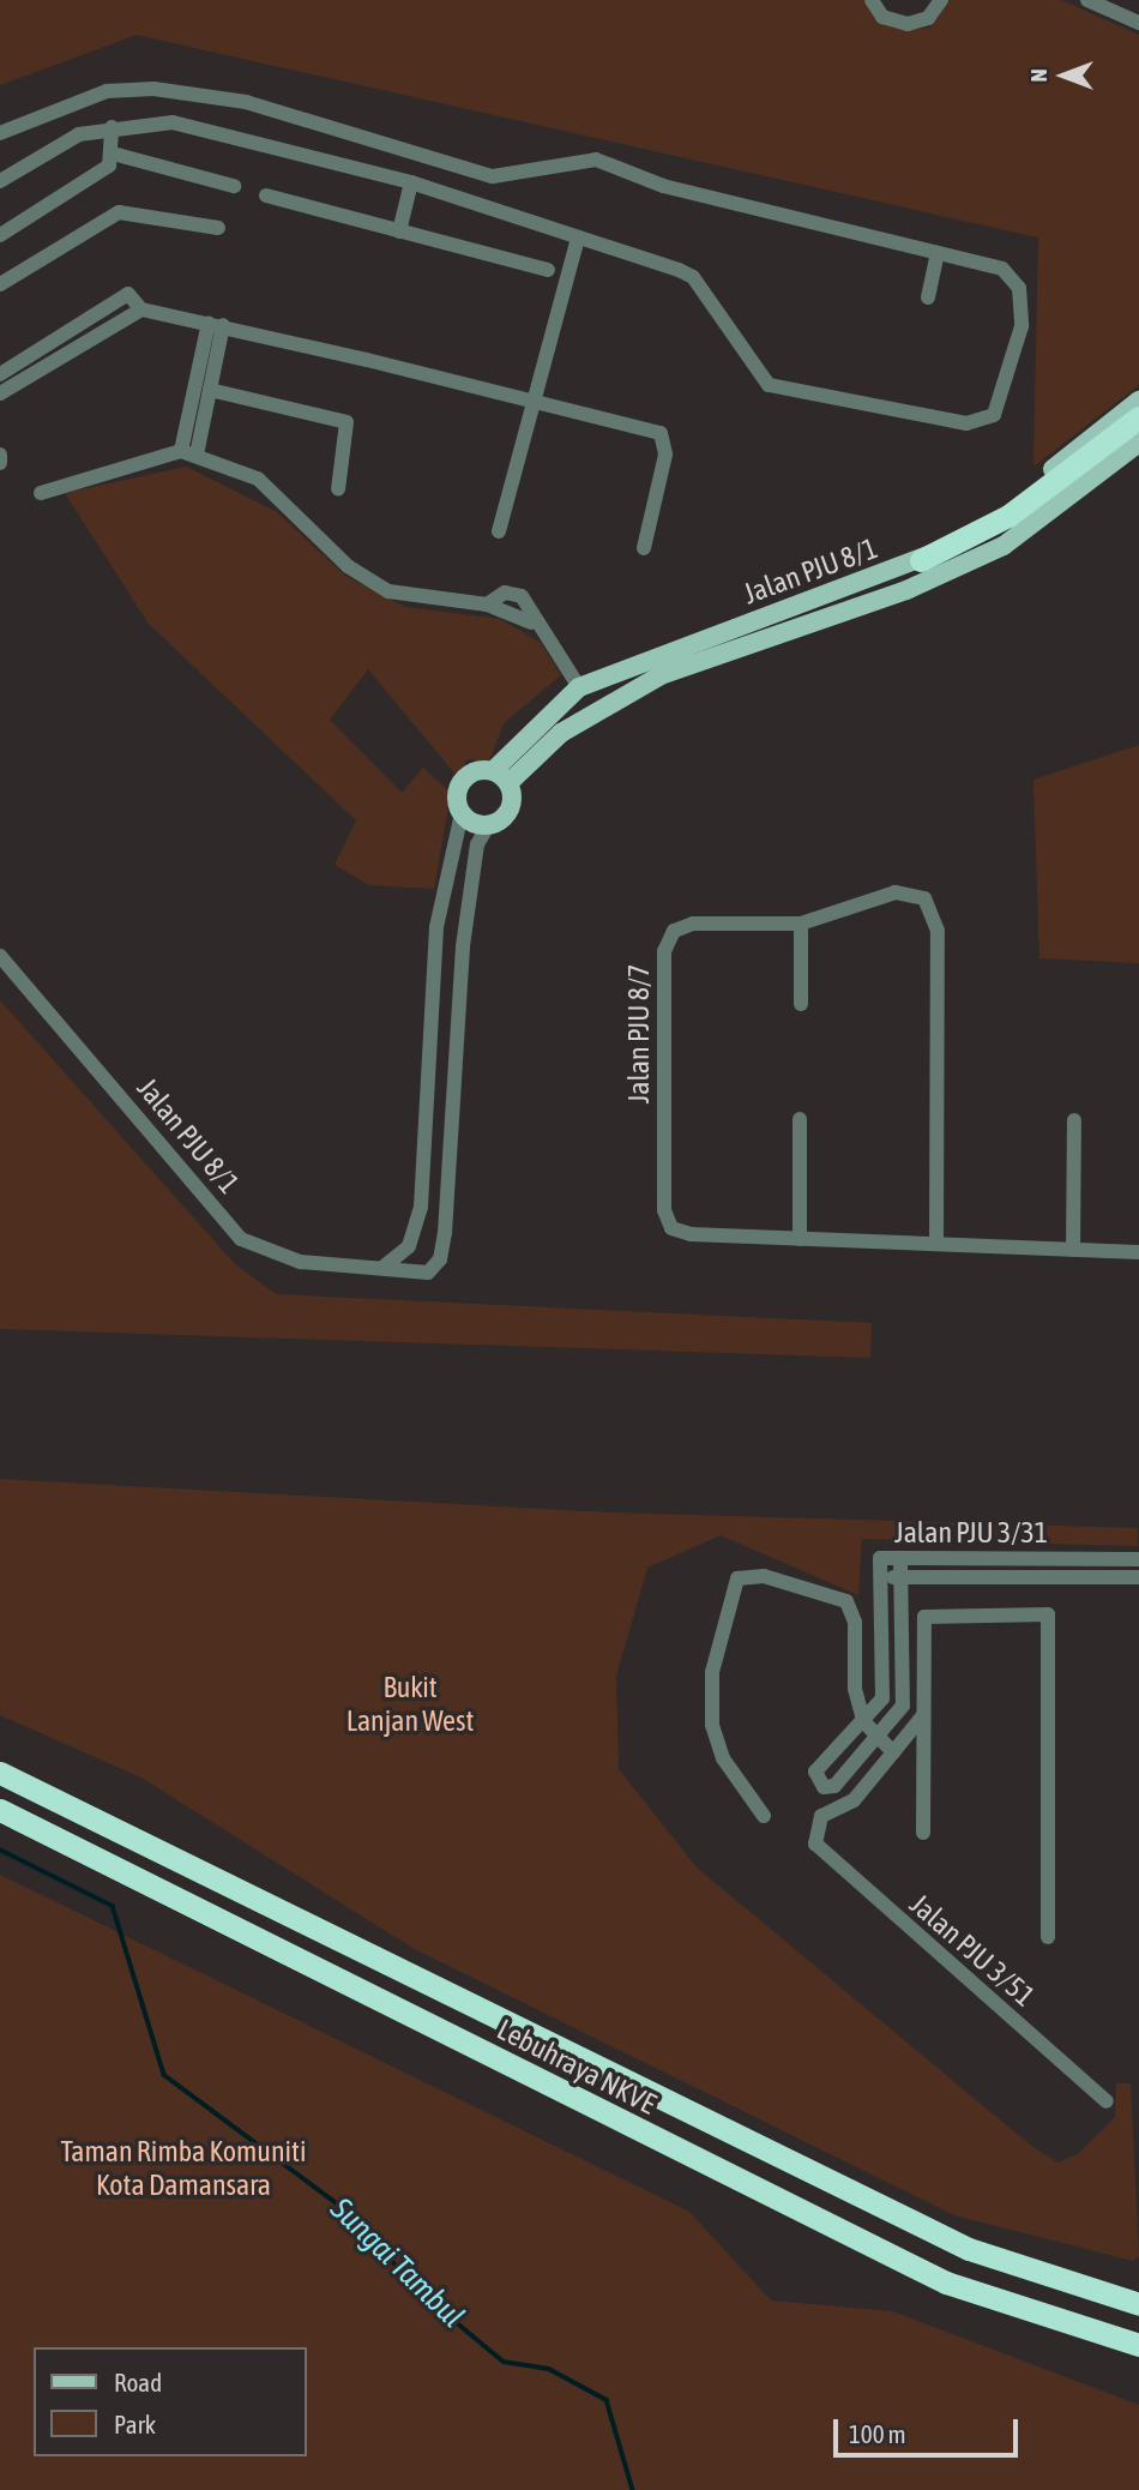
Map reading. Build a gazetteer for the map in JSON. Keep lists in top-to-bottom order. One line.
{"streets":{"highway":["Lebuhraya NKVE"],"main road":["Jalan PJU 8/1"],"street":["Jalan PJU 8/7","Jalan PJU 3/31","Jalan PJU 3/51"]},"water":["Sungai Tambul"],"parks":["Bukit Lanjan West","Taman Rimba Komuniti Kota Damansara"],"legend":["Road","Park"],"scale_bar":"100 m","north":"left"}
